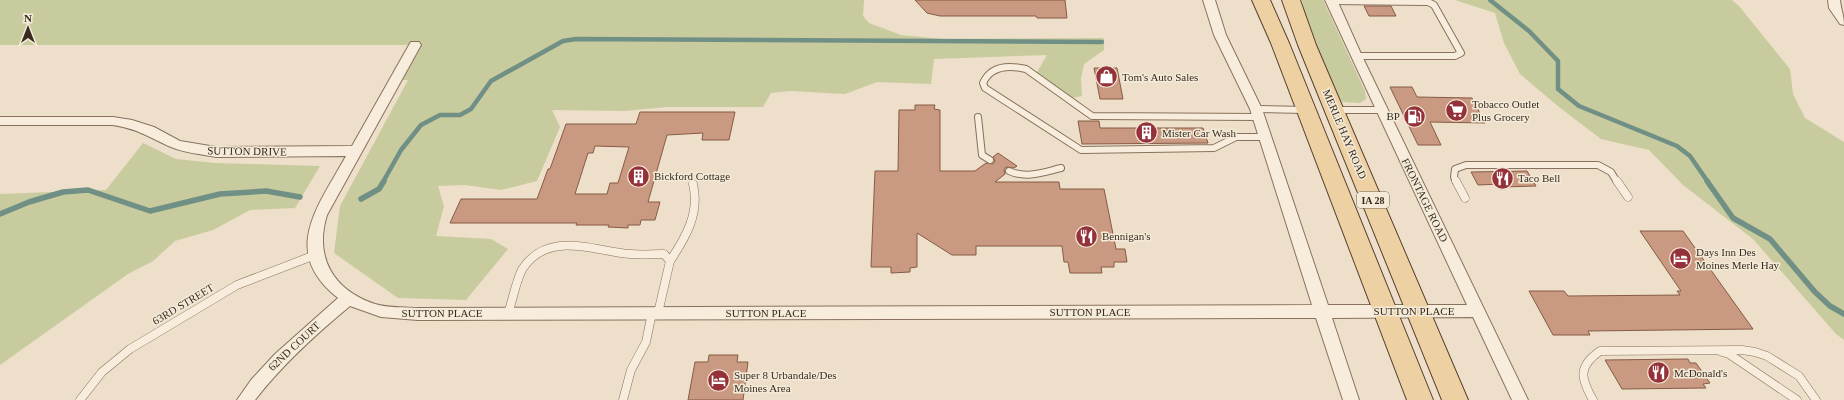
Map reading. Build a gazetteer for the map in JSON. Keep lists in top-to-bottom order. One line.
{"streets":{"main road":["MERLE HAY ROAD","IA 28"],"street":["SUTTON DRIVE","FRONTAGE ROAD","SUTTON PLACE","62ND COURT"],"lane":["63RD STREET"]},"crossings":[["MERLE HAY ROAD","SUTTON PLACE"],["SUTTON DRIVE","SUTTON PLACE"],["IA 28","SUTTON PLACE"],["FRONTAGE ROAD","SUTTON PLACE"],["63RD STREET","SUTTON PLACE"],["SUTTON PLACE","62ND COURT"]],"places":{"shop":["Tom's Auto Sales"],"supermarket":["Tobacco Outlet Plus Grocery"],"fuel station":["BP"],"building":["Mister Car Wash","Bickford Cottage"],"restaurant":["Taco Bell","Bennigan's","McDonald's"],"hotel":["Days Inn Des Moines Merle Hay","Super 8 Urbandale/Des Moines Area"]},"north":"top"}
